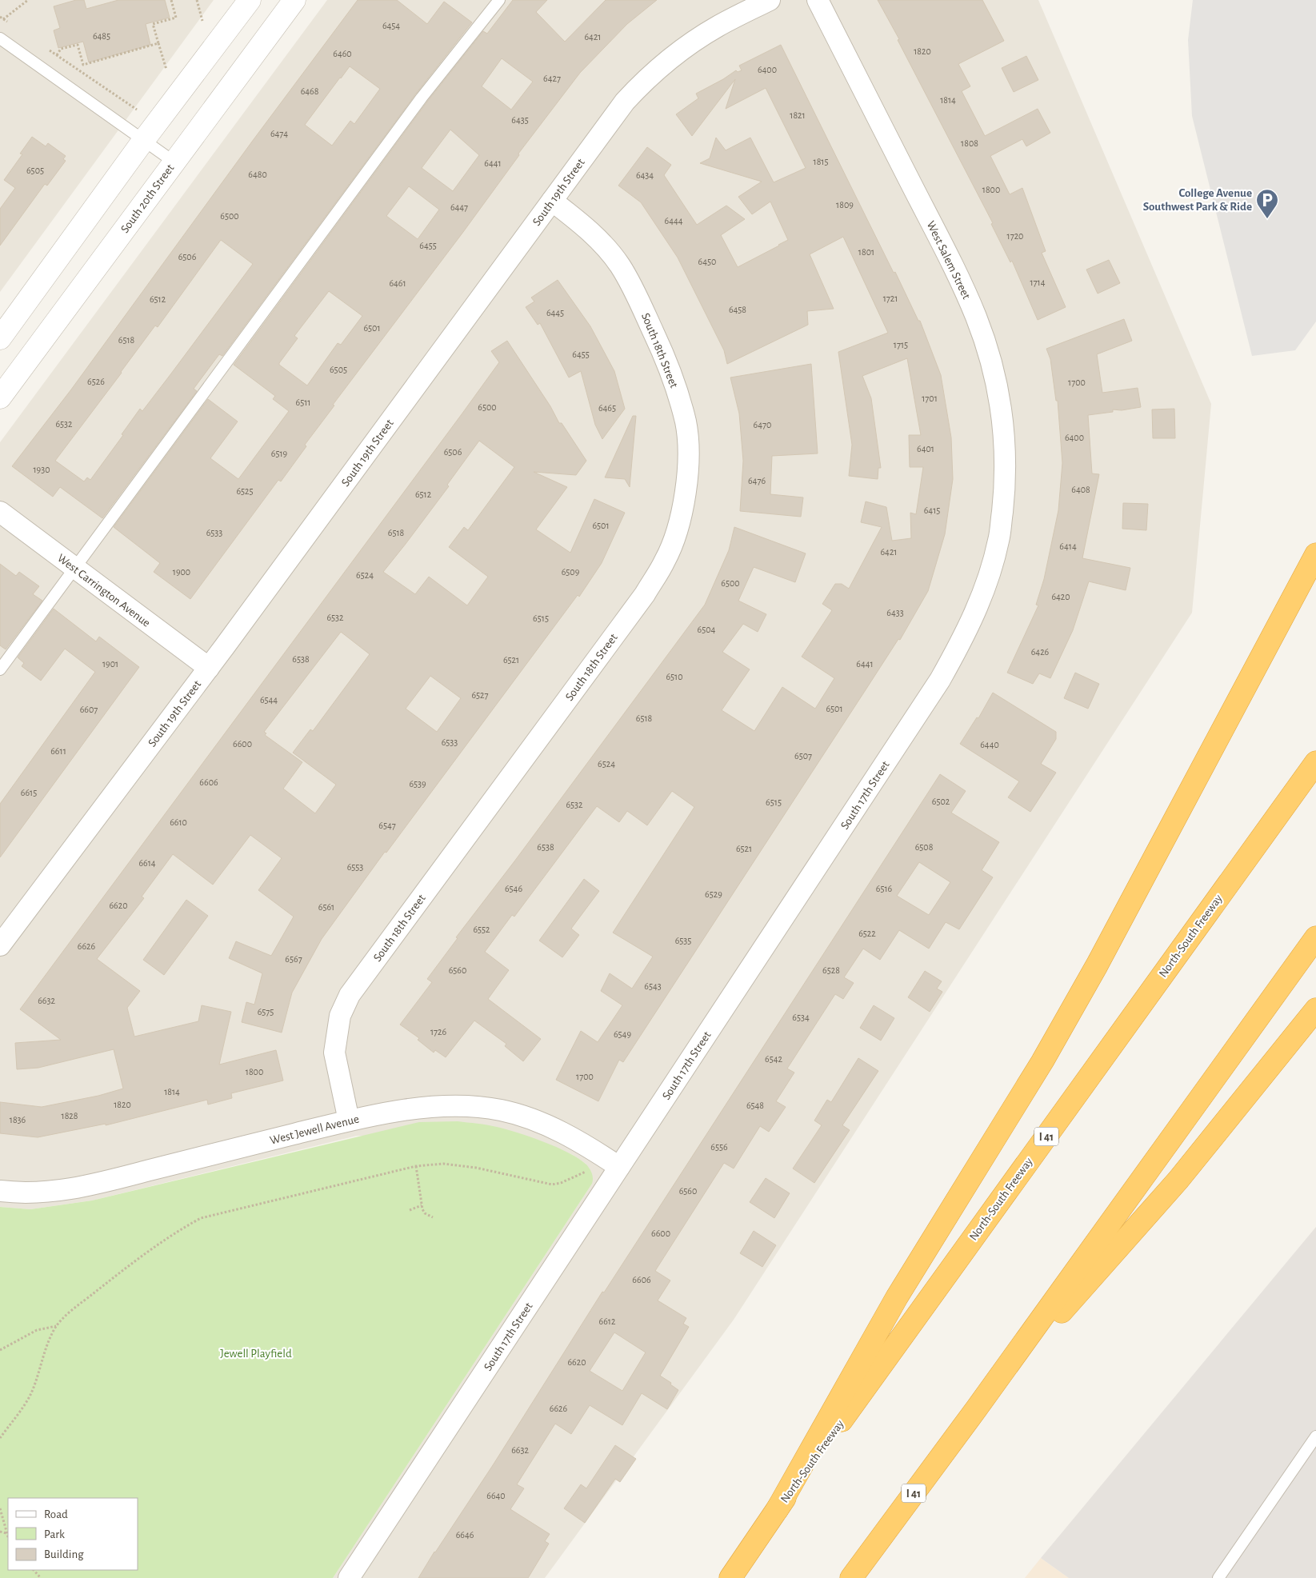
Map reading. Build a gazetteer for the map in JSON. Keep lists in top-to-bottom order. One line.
{"streets":{"highway":["North-South Freeway","I 41"],"street":["South 19th Street","South 20th Street","West Salem Street","South 18th Street","West Carrington Avenue","South 17th Street","West Jewell Avenue"]},"crossings":[["South 19th Street","South 18th Street"],["South 19th Street","West Carrington Avenue"],["West Salem Street","South 17th Street"],["South 18th Street","West Jewell Avenue"],["South 17th Street","West Jewell Avenue"]],"parks":["Jewell Playfield"],"places":{"parking":["College Avenue Southwest Park & Ride"]},"house_numbers":["6454","6485","6421","1820","6460","6400","6427","6468","1814","1821","6435","6474","1808","1815","6441","6505","6480","6434","1800","1809","6447","6500","6444","1720","6455","1801","6506","6450","1714","6461","1721","6512","6458","6445","6501","6518","1715","6455","6505","6526","1700","1701","6511","6500","6465","6532","6470","6400","6401","6506","6519","1930","6476","6408","6525","6512","6415","6501","6533","6518","6414","6421","1900","6509","6524","6500","6420","6433","6532","6515","6504","6426","6538","6521","1901","6441","6510","6527","6544","6501","6607","6518","6533","6600","6440","6611","6507","6524","6606","6539","6615","6502","6515","6532","6610","6547","6538","6508","6521","6614","6553","6546","6516","6529","6620","6561","6552","6522","6535","6626","6567","6560","6528","6543","6632","6575","6534","1726","6549","6542","1800","1700","1814","1820","6548","1828","1836","6556","6560","6600","6606","6612","6620","6626","6632","6640","6646"],"legend":["Road","Park","Building"]}
